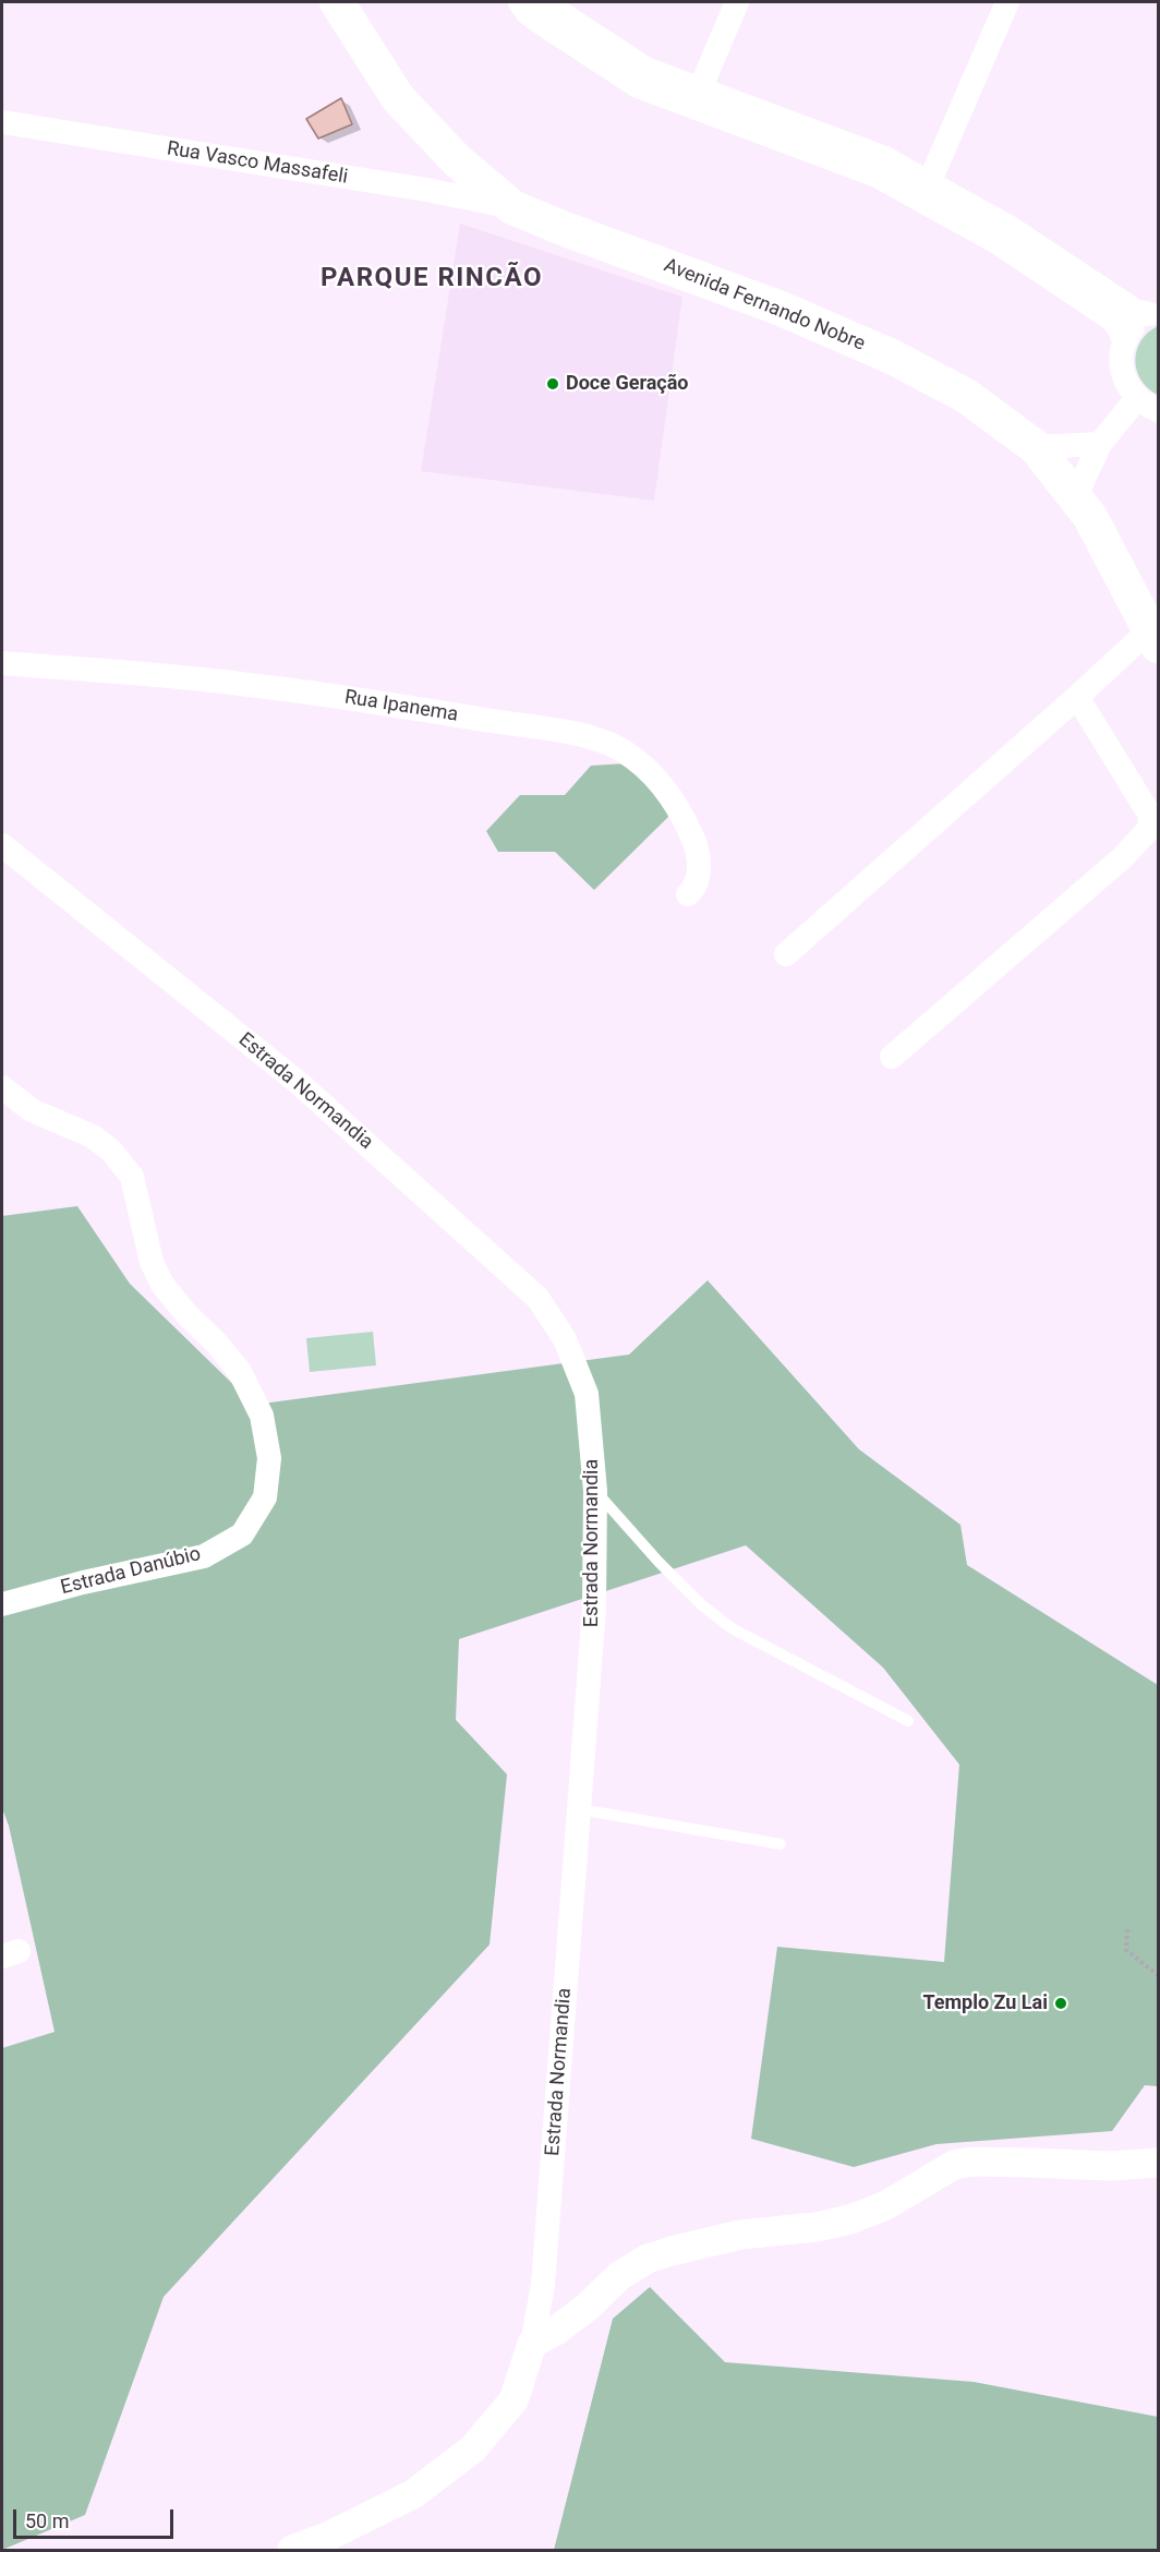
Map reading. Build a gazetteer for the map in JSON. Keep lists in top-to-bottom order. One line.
{"streets":{"main road":["Avenida Fernando Nobre"],"street":["Rua Vasco Massafeli","Rua Ipanema","Estrada Normandia","Estrada Danúbio"]},"crossings":[["Rua Vasco Massafeli","Avenida Fernando Nobre"]],"districts":["PARQUE RINCÃO"],"places":["Doce Geração","Templo Zu Lai"],"scale_bar":"50 m"}
